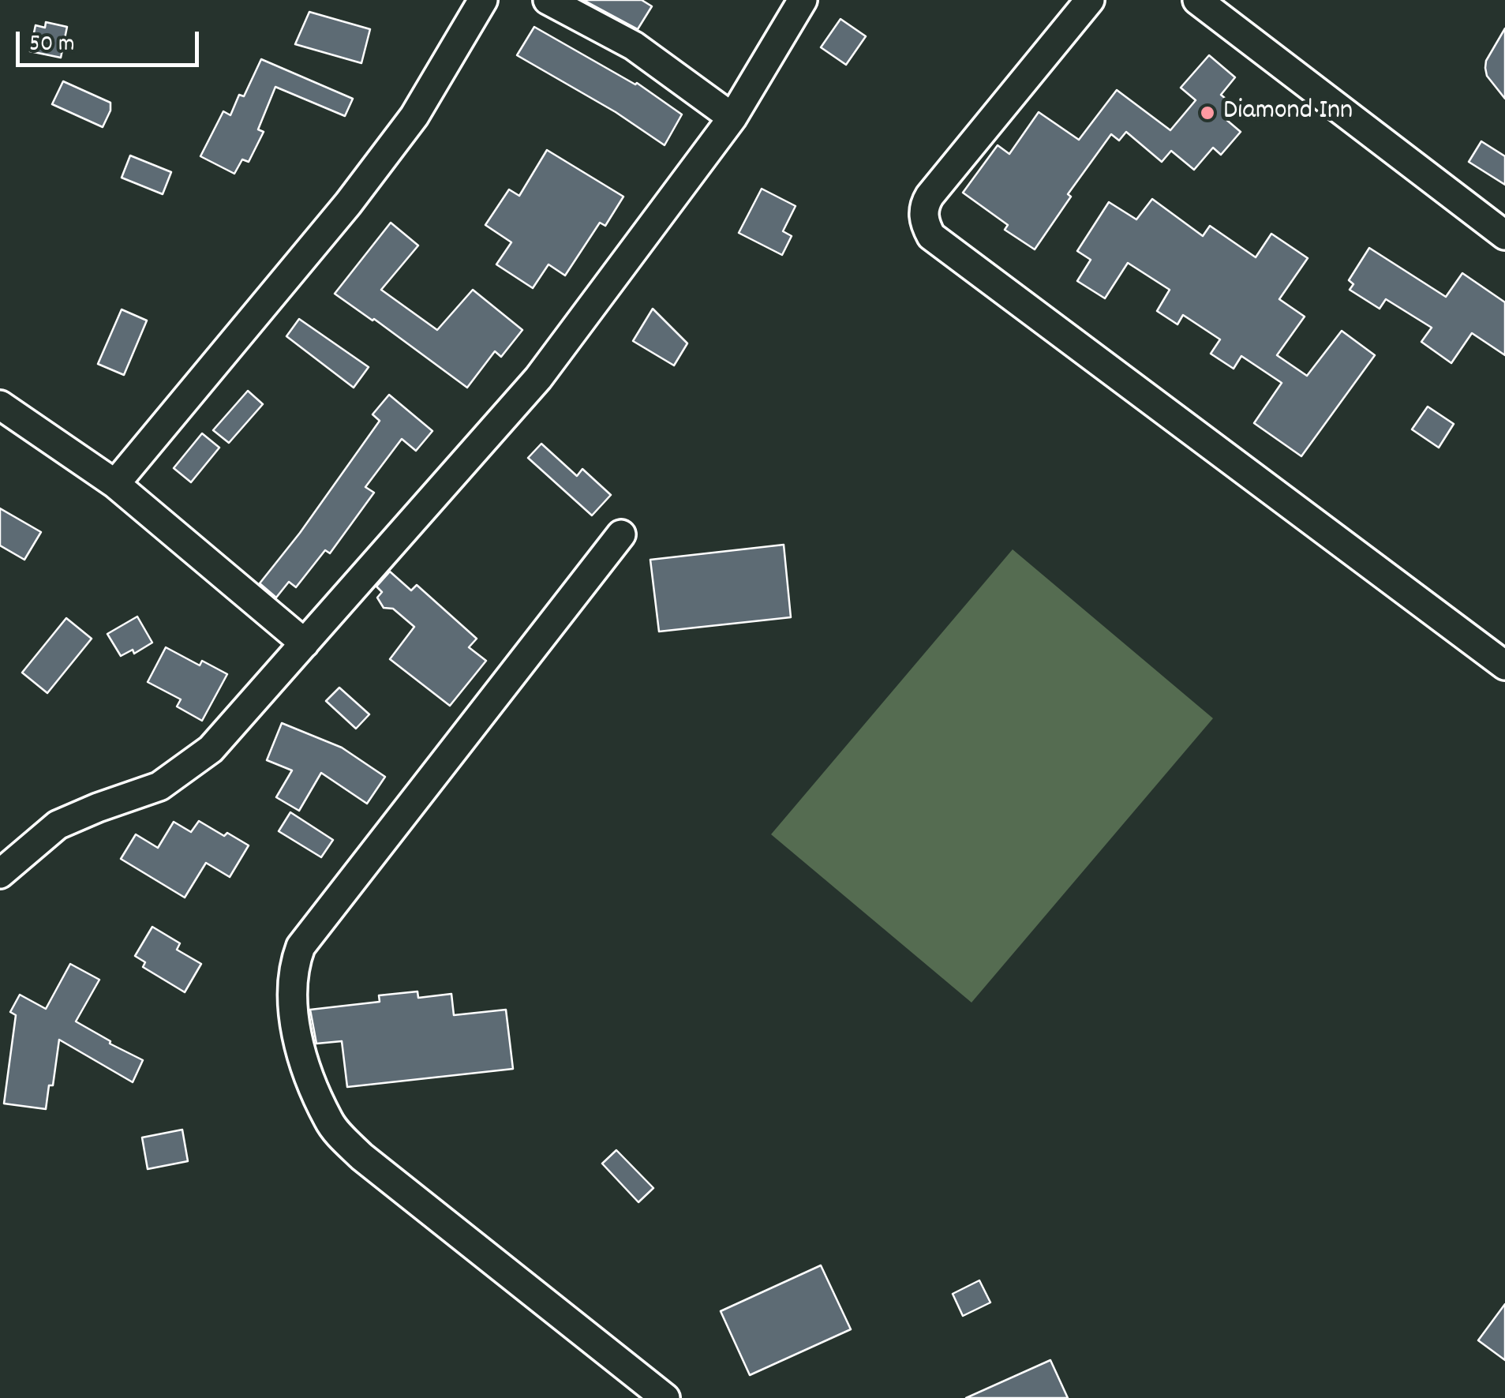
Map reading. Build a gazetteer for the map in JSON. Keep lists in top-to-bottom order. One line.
{"places":["Diamond Inn"],"scale_bar":"50 m"}
